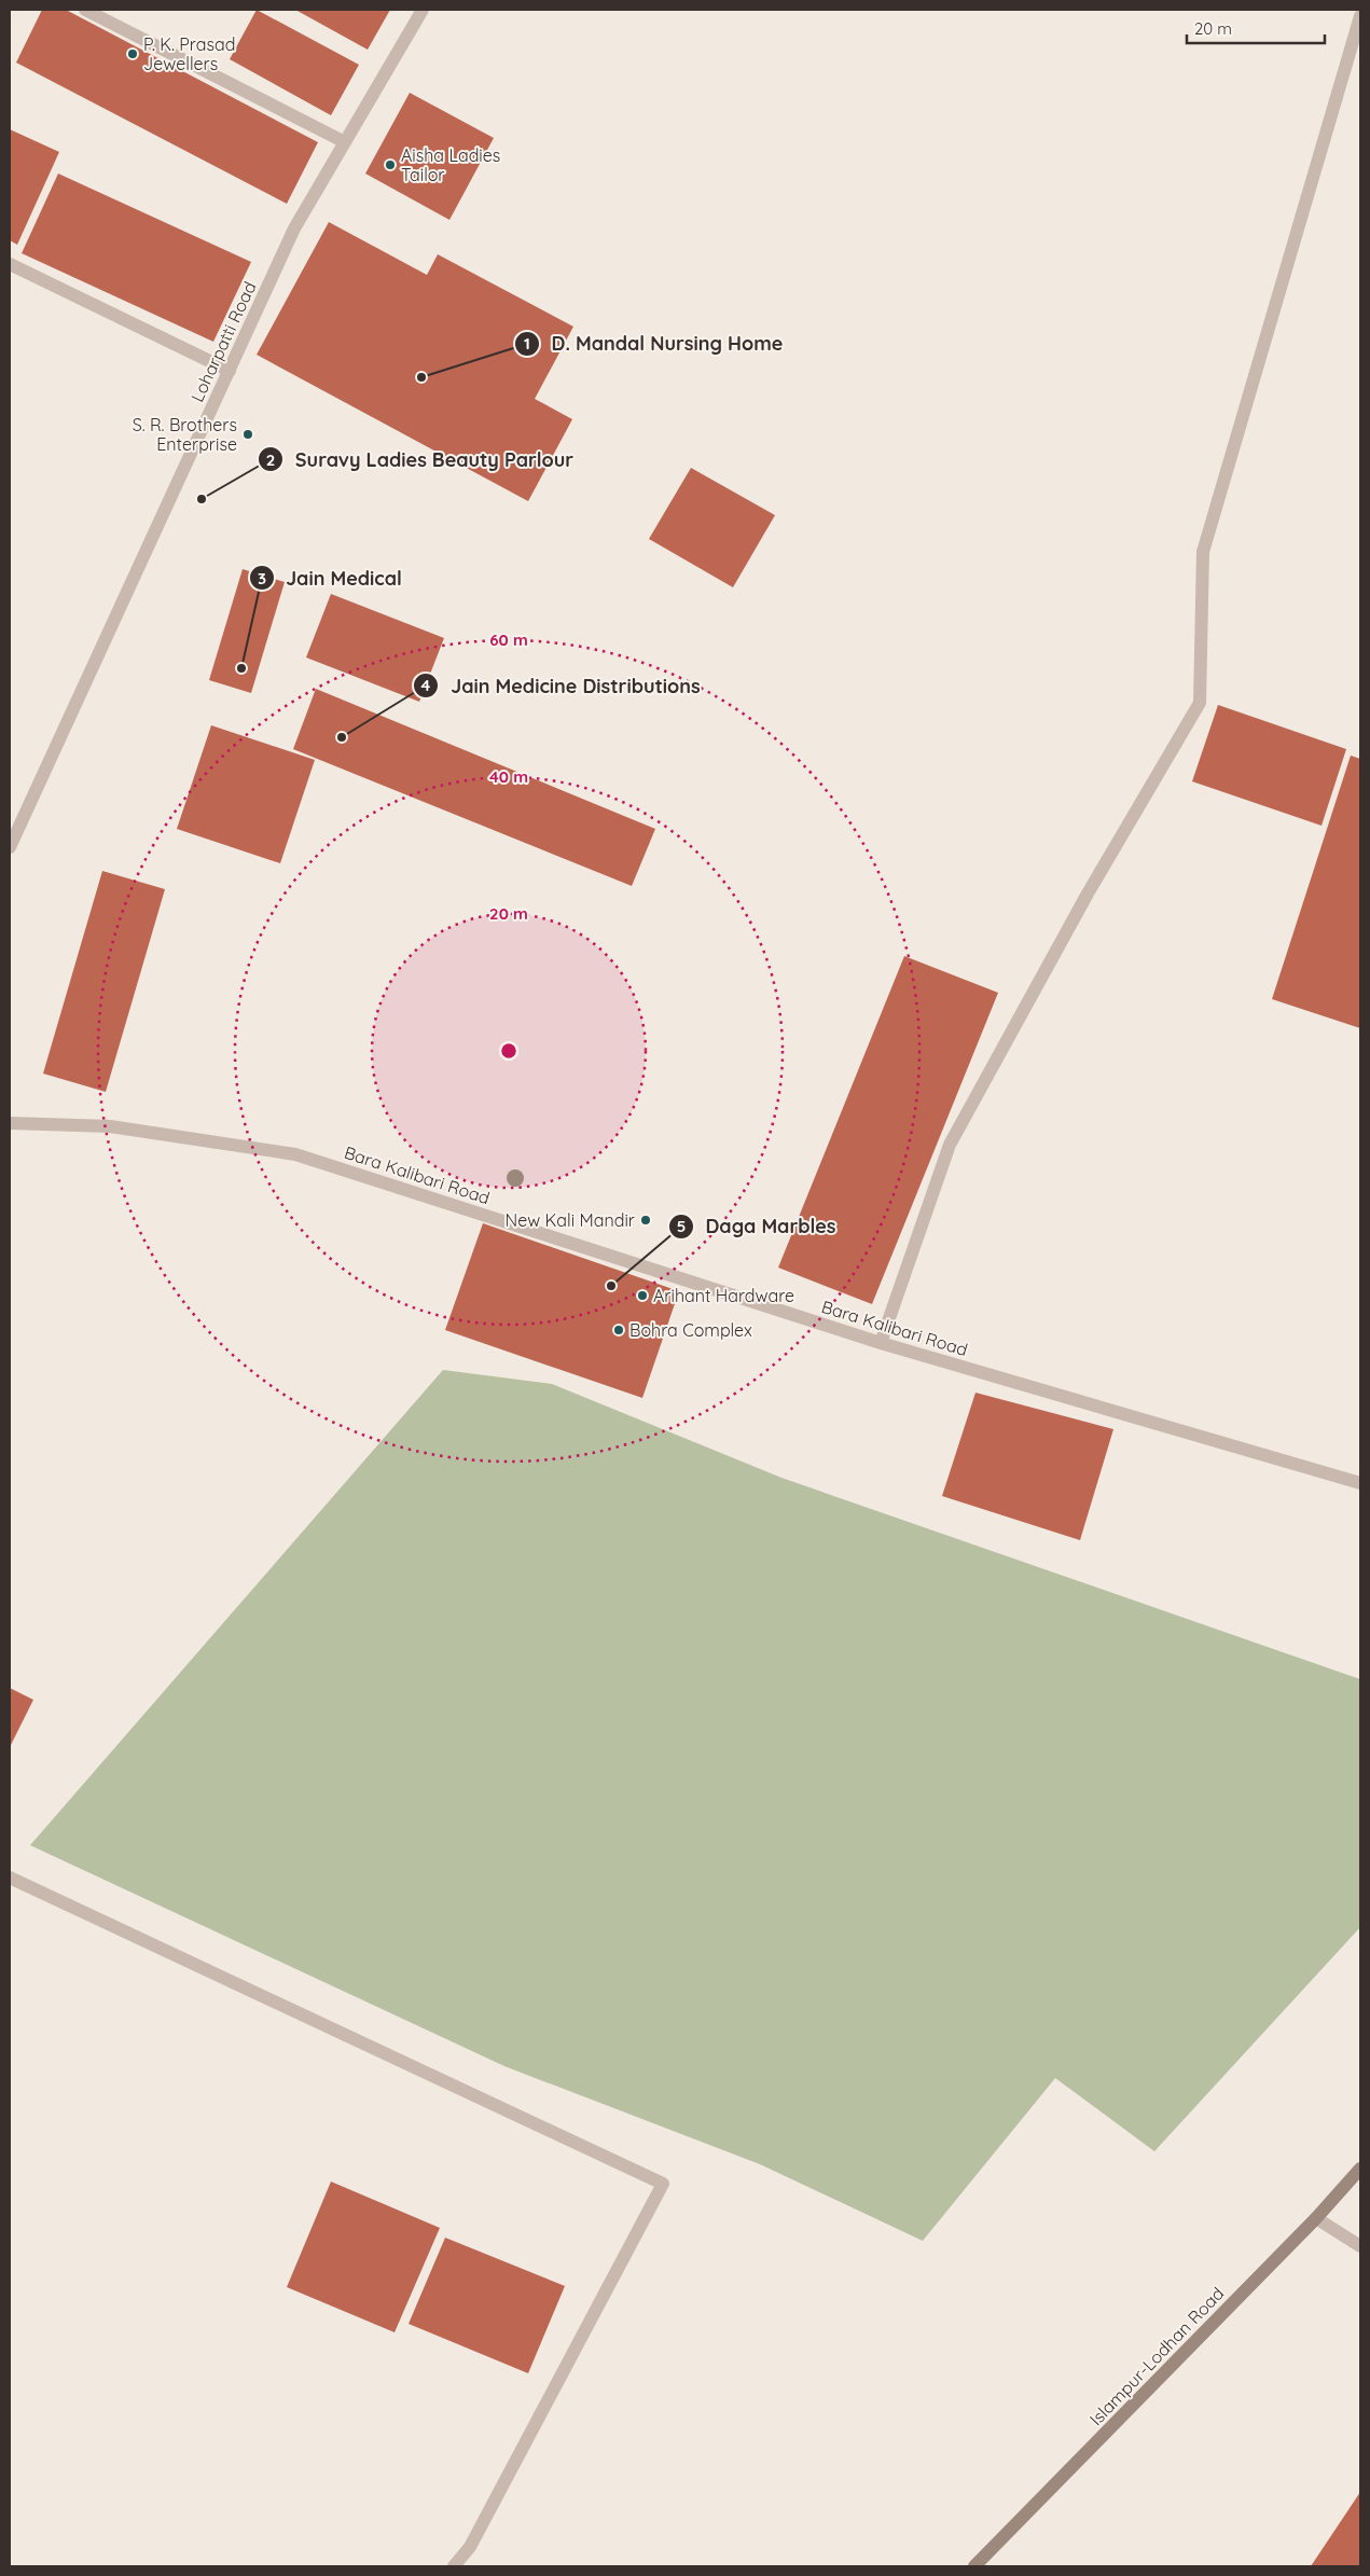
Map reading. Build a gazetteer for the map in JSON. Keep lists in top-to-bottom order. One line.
{"streets":{"main road":["Islampur-Lodhan Road"],"street":["Loharpatti Road","Bara Kalibari Road"]},"places":["P. K. Prasad Jewellers","Aisha Ladies Tailor","D. Mandal Nursing Home","S. R. Brothers Enterprise","Suravy Ladies Beauty Parlour","Jain Medical","Jain Medicine Distributions","New Kali Mandir","Daga Marbles","Arihant Hardware","Bohra Complex"],"scale_bar":"20 m","rings":["60 m","40 m","20 m"]}
